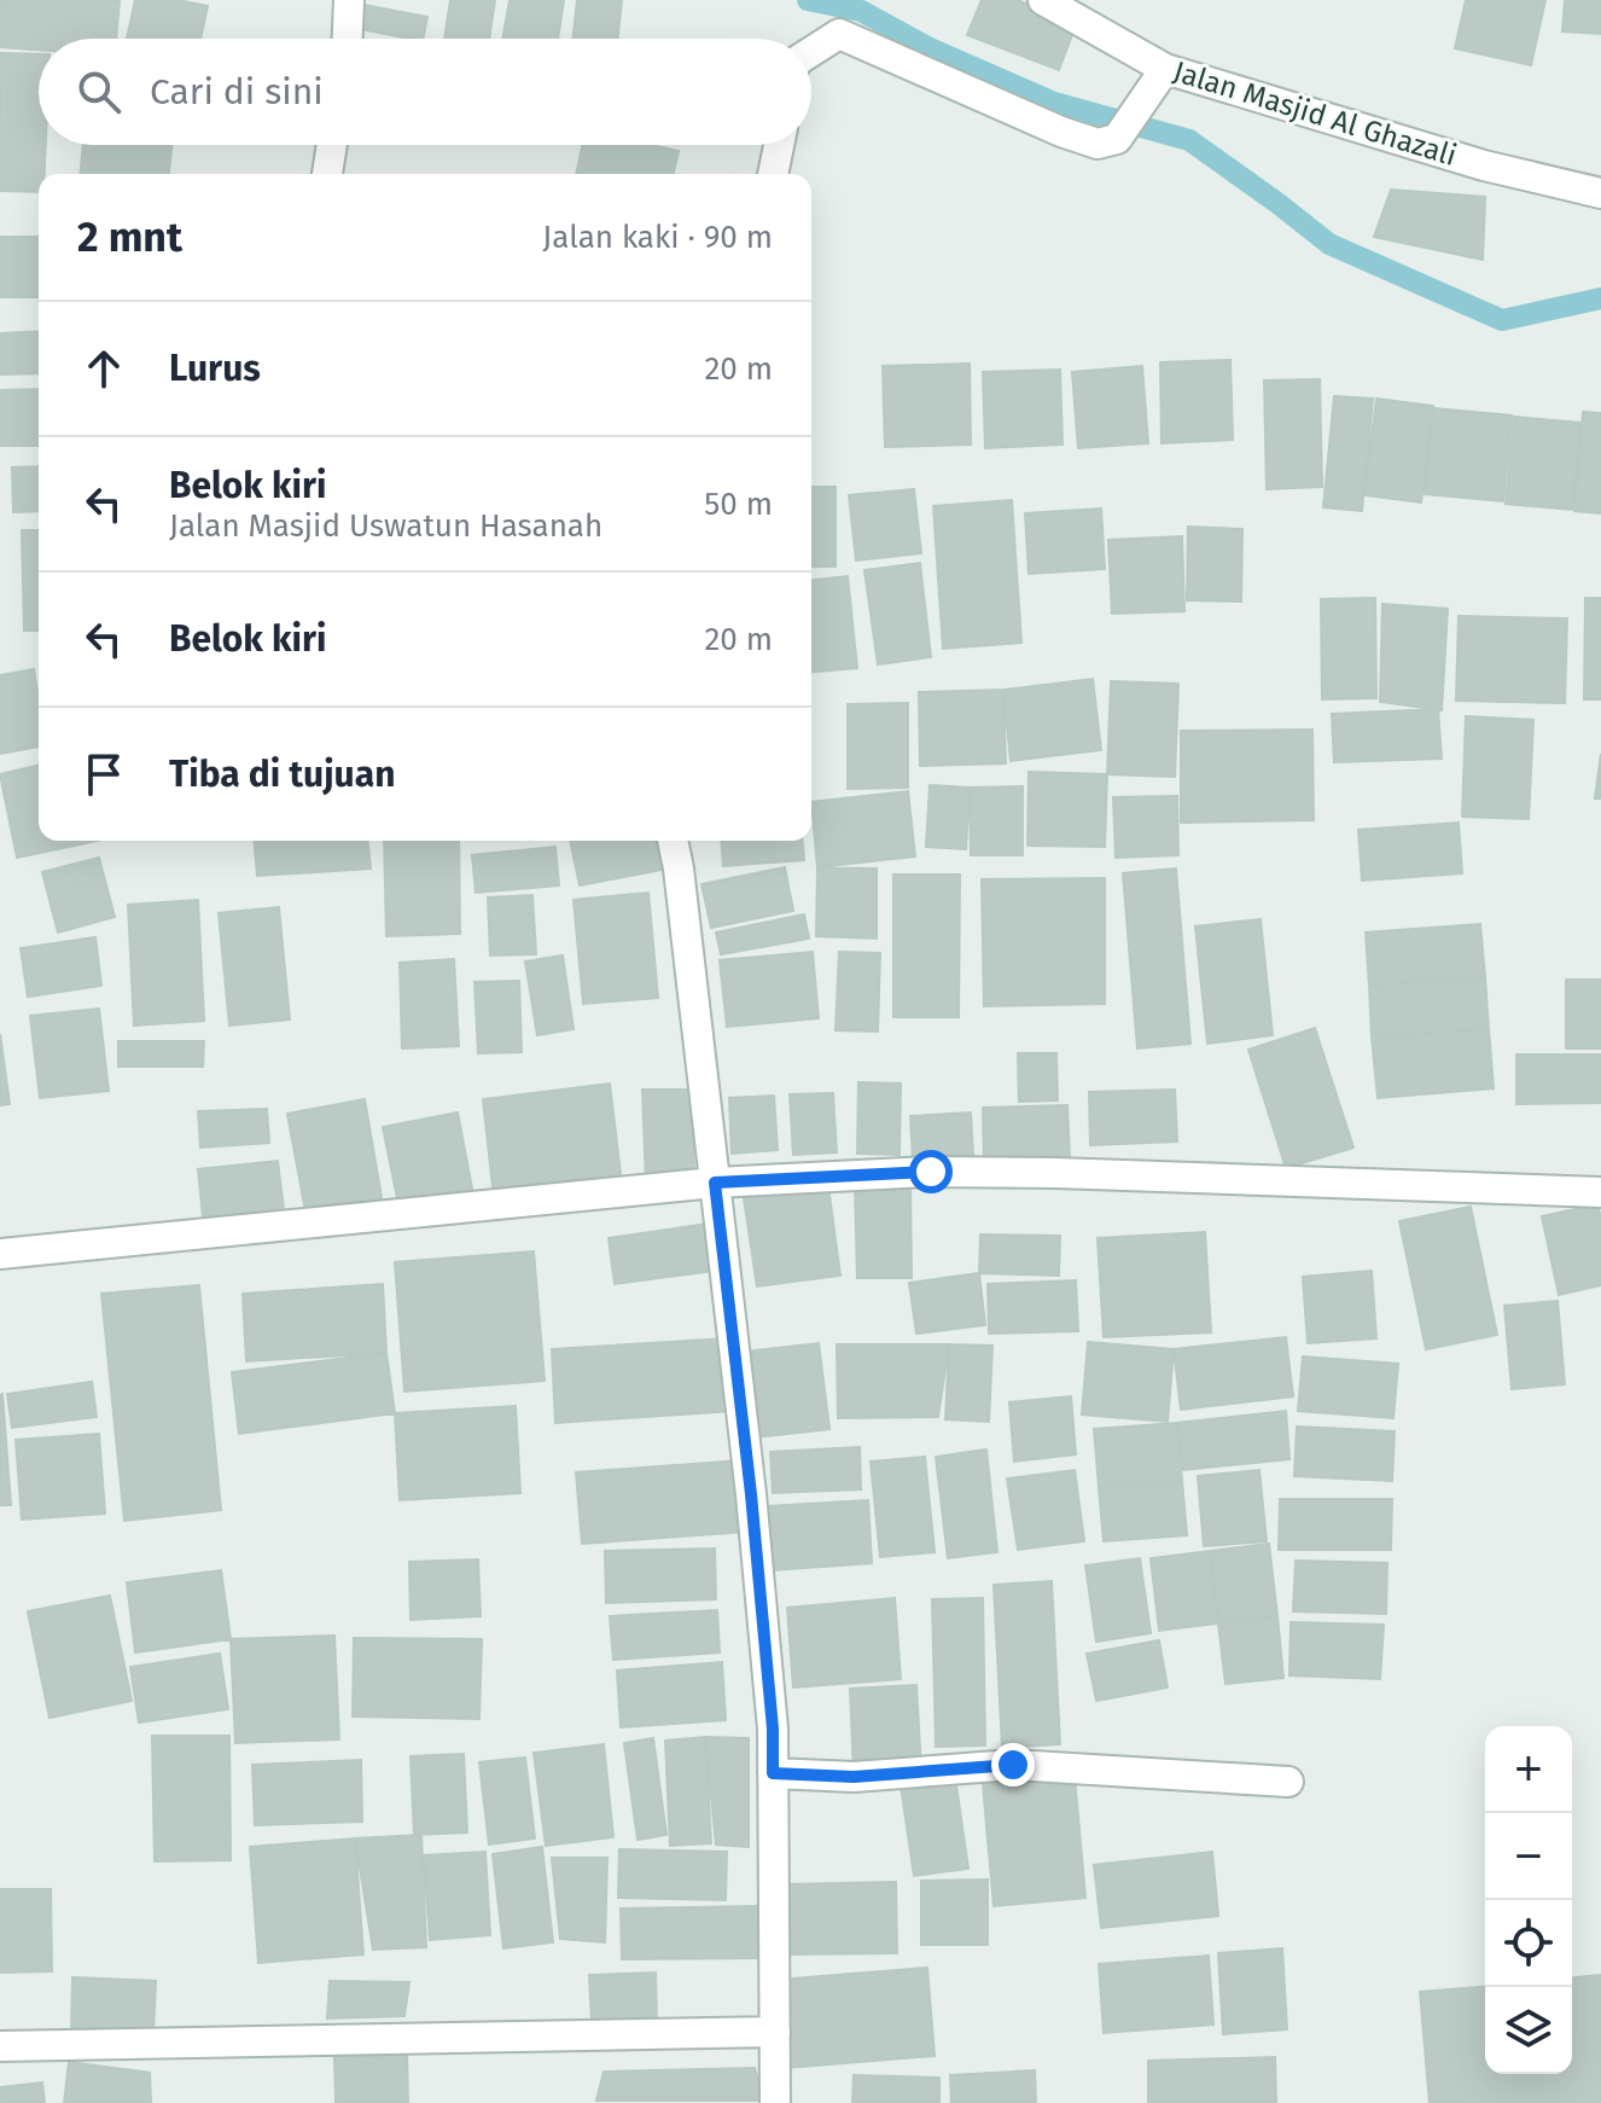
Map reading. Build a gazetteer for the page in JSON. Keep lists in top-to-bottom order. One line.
{"streets":{"street":["Jalan Masjid Al Ghazali"]},"page":{"search":"Cari di sini","heading":["2 mnt","Jalan kaki · 90 m"],"list":[["Lurus","20 m"],["Belok kiri","Jalan Masjid Uswatun Hasanah","50 m"],["Belok kiri","20 m"],"Tiba di tujuan"],"map_buttons":["+","−"]}}
